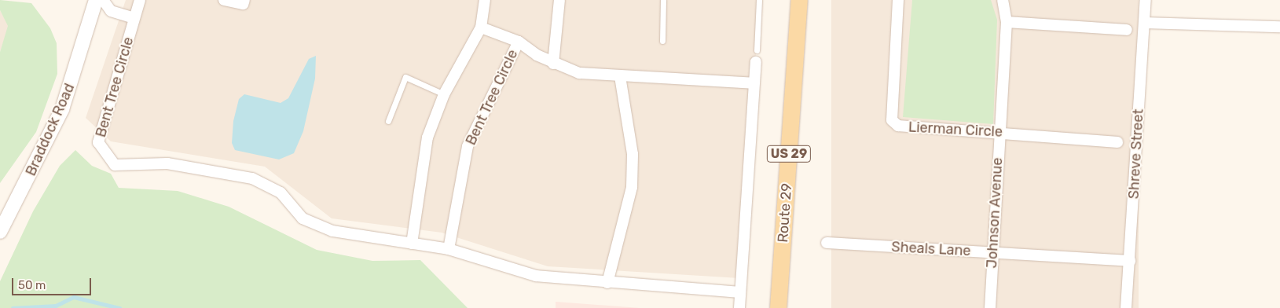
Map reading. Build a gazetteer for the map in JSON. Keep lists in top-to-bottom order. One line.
{"streets":{"main road":["US 29","Route 29"],"street":["Bent Tree Circle","Braddock Road","Lierman Circle","Shreve Street","Johnson Avenue","Sheals Lane"]},"crossings":[["Lierman Circle","Johnson Avenue"],["Shreve Street","Sheals Lane"],["Johnson Avenue","Sheals Lane"]],"scale_bar":"50 m"}
